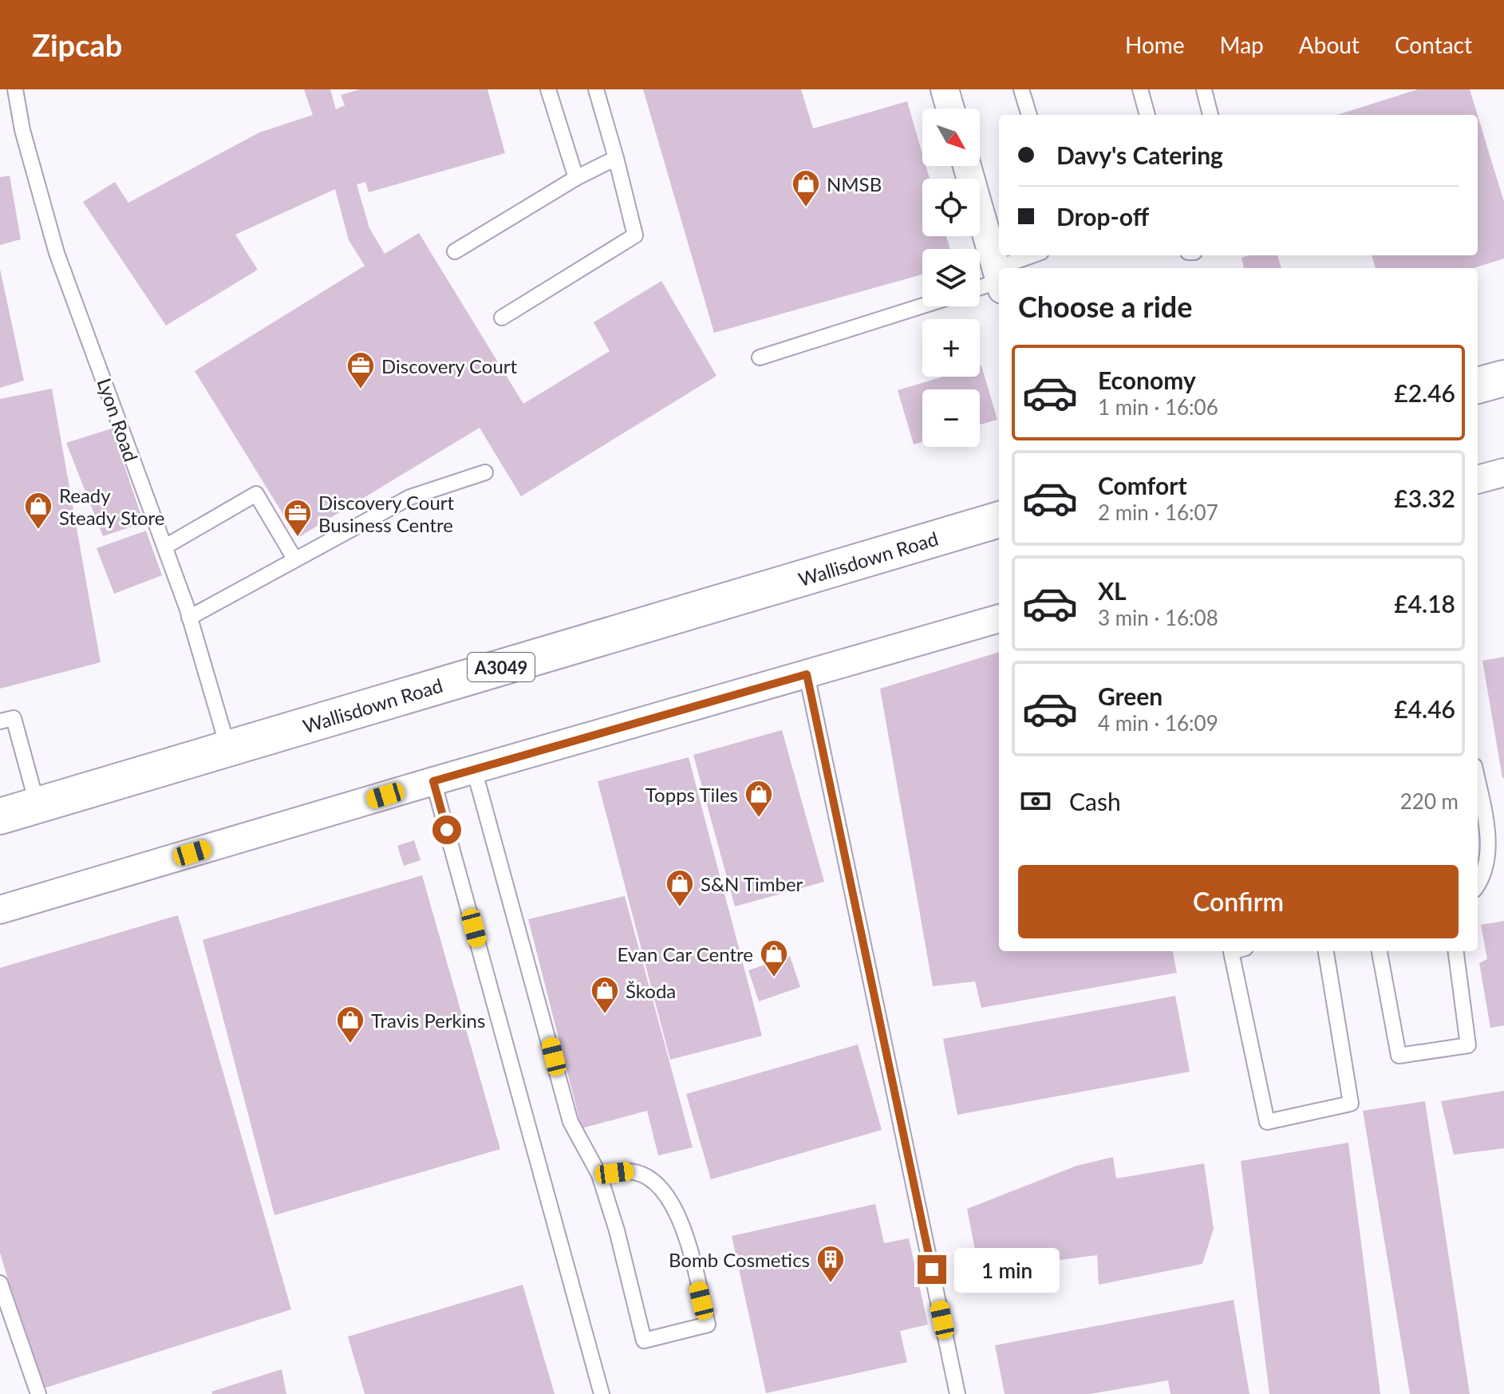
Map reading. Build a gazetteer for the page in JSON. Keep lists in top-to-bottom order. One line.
{"streets":{"main road":["Wallisdown Road","A3049"],"lane":["Lyon Road"]},"crossings":[["Lyon Road","Wallisdown Road"]],"places":{"shop":["NMSB","Ready Steady Store","Topps Tiles","S&N Timber","Evan Car Centre","Škoda","Travis Perkins"],"office":["Discovery Court","Discovery Court Business Centre"],"building":["Bomb Cosmetics"]},"north":"bottom right","page":{"header":"Zipcab","nav":["Home","Map","About","Contact"],"map_buttons":["+","−"],"banner":["Davy's Catering","Drop-off"],"heading":"Choose a ride","list":[{"name":"Economy","note":"1 min · 16:06","value":"£2.46"},{"name":"Comfort","note":"2 min · 16:07","value":"£3.32"},{"name":"XL","note":"3 min · 16:08","value":"£4.18"},{"name":"Green","note":"4 min · 16:09","value":"£4.46"}],"pay":["Cash","220 m"],"buttons":"Confirm","bubble":"1 min"}}
